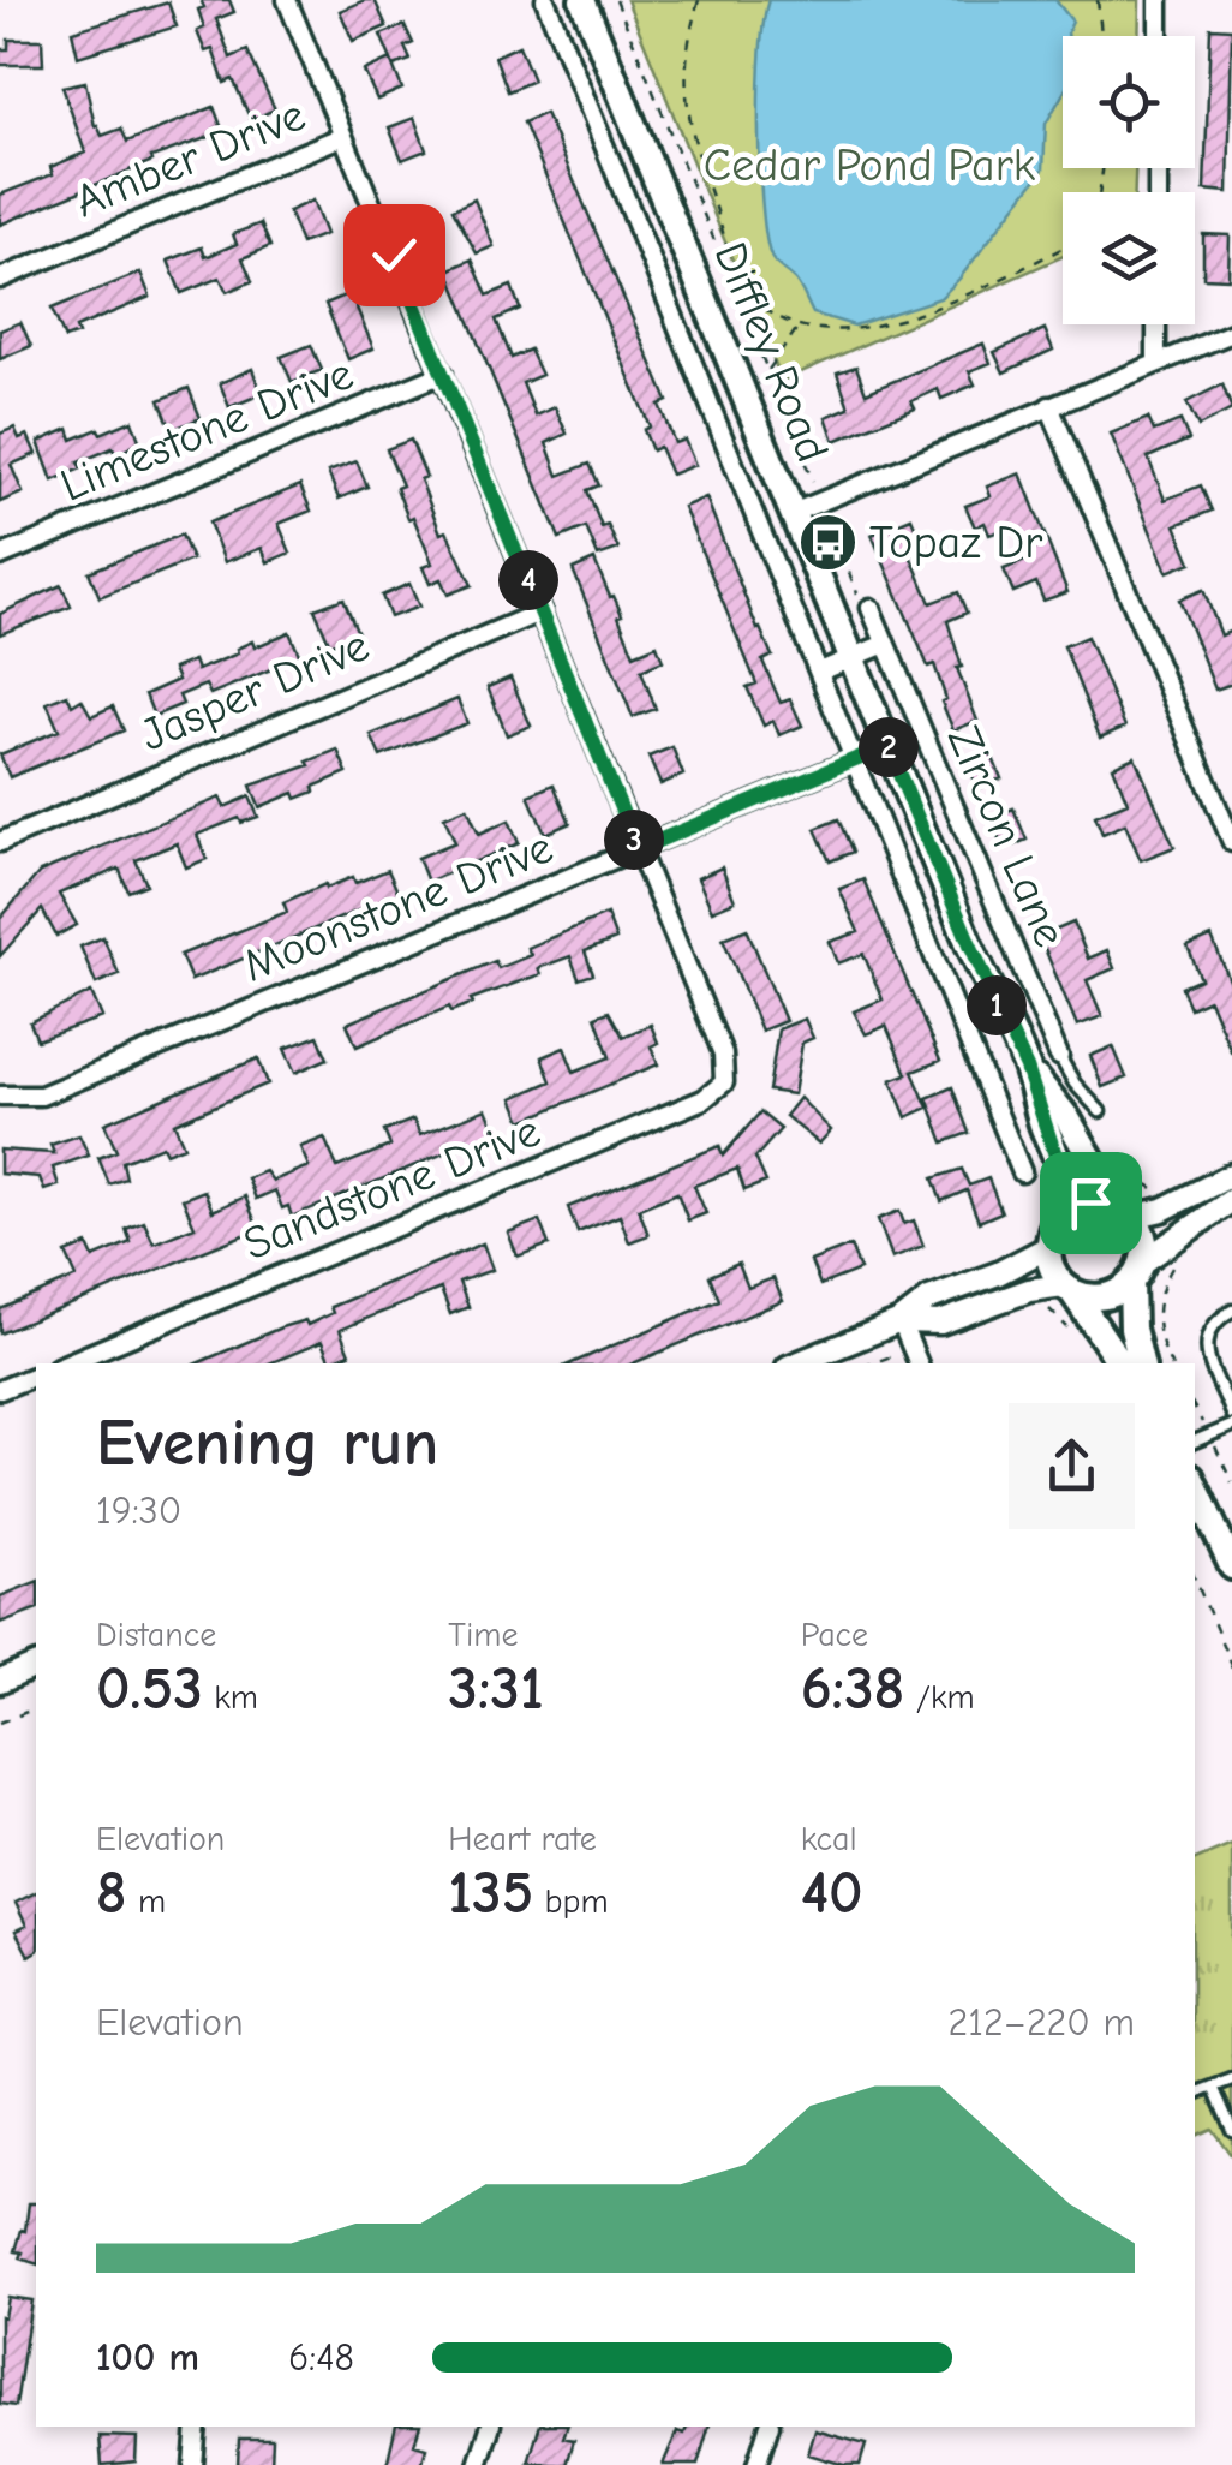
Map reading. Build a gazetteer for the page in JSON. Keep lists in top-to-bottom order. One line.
{"streets":{"main road":["Diffley Road"],"street":["Amber Drive","Limestone Drive","Jasper Drive","Zircon Lane","Moonstone Drive","Sandstone Drive"]},"crossings":[["Diffley Road","Moonstone Drive"],["Moonstone Drive","Sandstone Drive"]],"parks":["Cedar Pond Park"],"places":{"bus stop":["Topaz Dr"]},"page":{"pins":["4","2","3","1"],"heading":["Evening run","19:30"],"stats":[["Distance","0.53 km"],["Time","3:31"],["Pace","6:38 /km"],["Elevation","8 m"],["Heart rate","135 bpm"],["kcal","40"]],"chart":["Elevation","212–220 m"],"list":[{"name":"100 m","note":"6:48"}]}}
